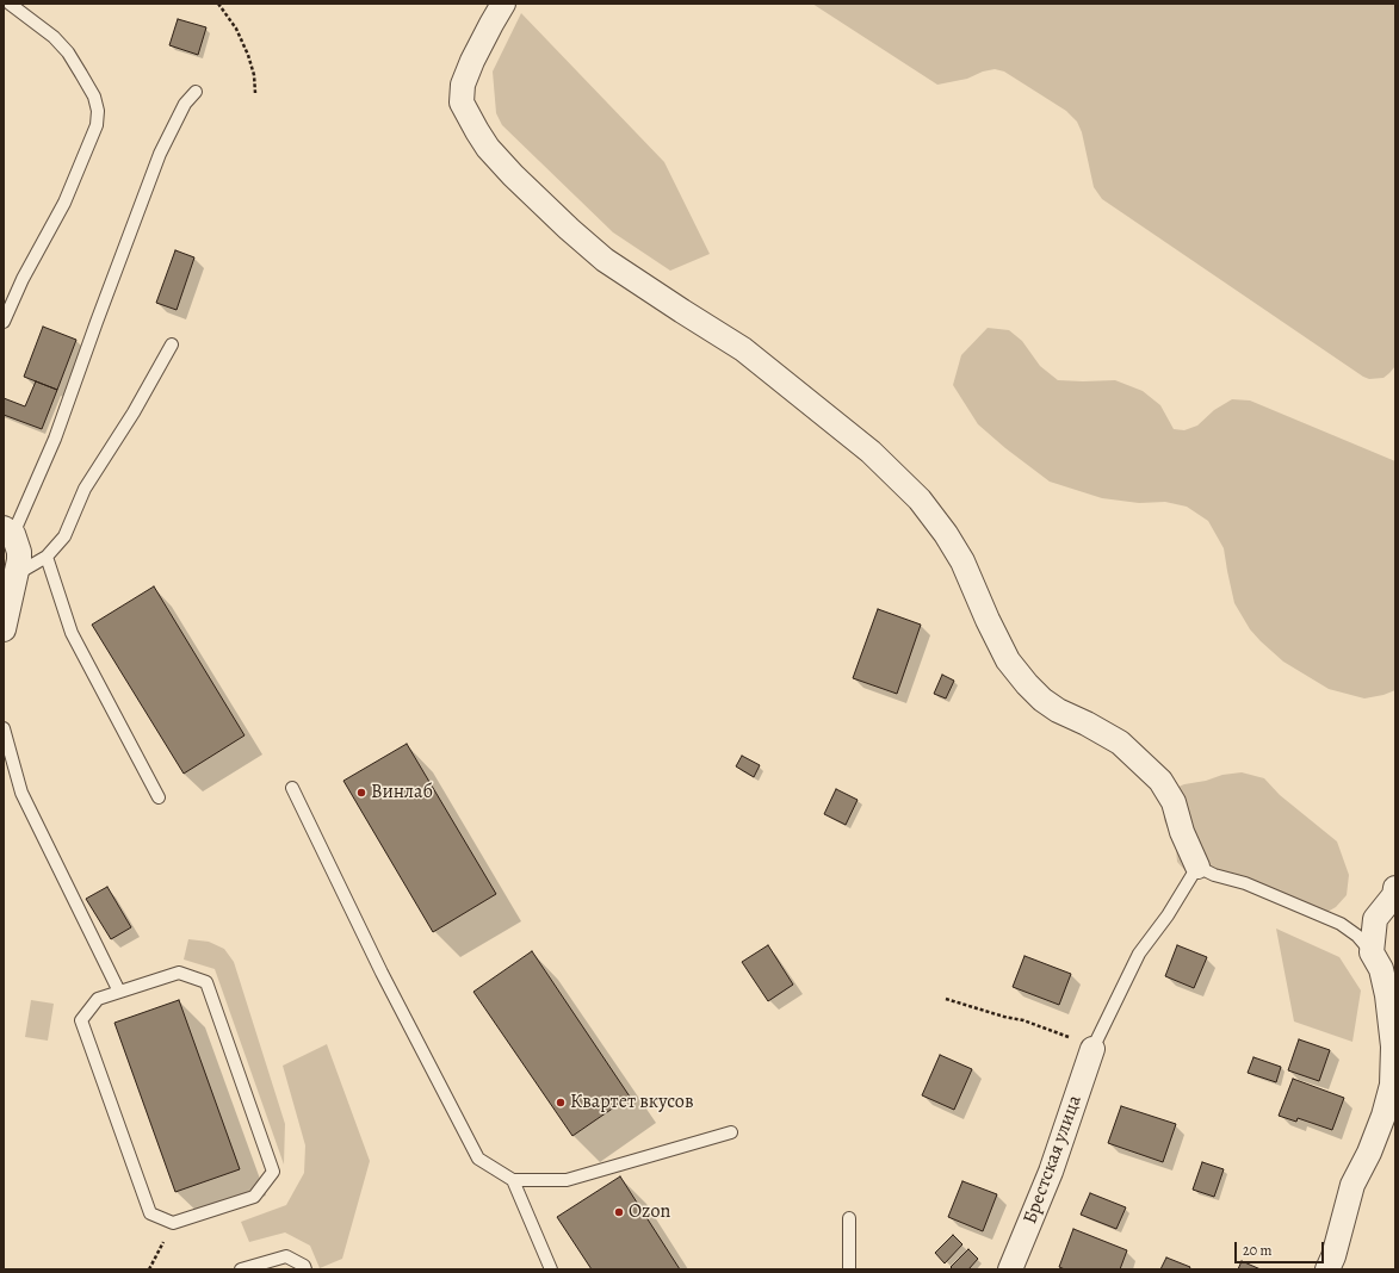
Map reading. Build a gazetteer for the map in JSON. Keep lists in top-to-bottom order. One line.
{"streets":{"street":["Брестская улица"]},"places":["Винлаб","Квартет вкусов","Ozon"],"scale_bar":"20 m"}
